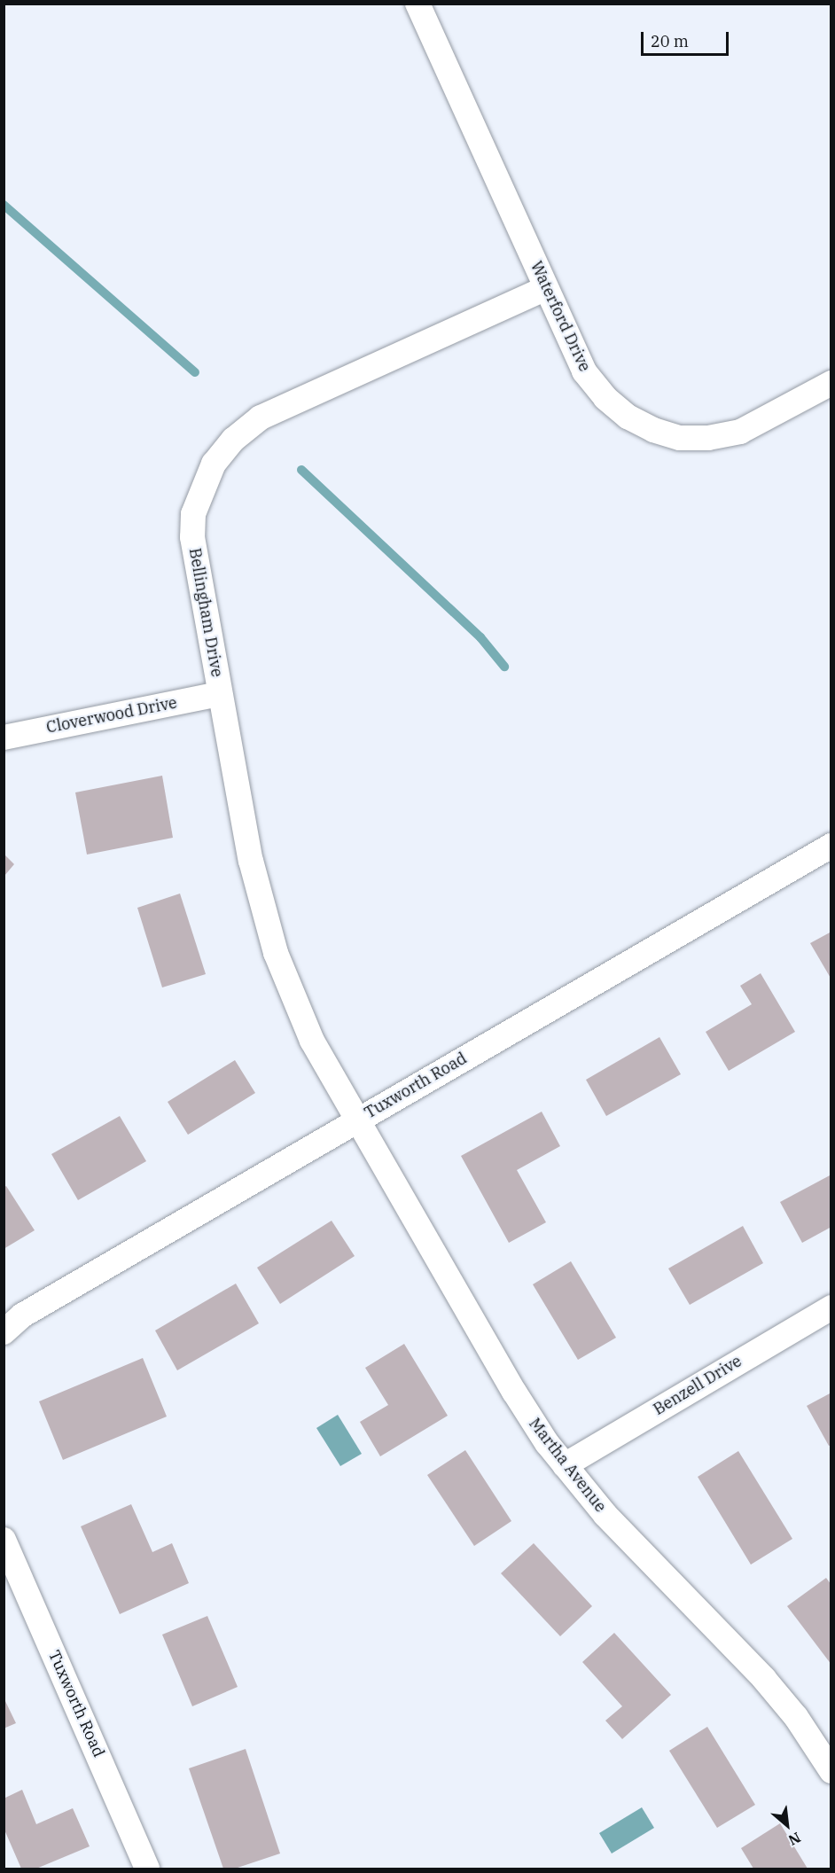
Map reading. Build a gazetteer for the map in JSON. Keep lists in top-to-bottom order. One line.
{"streets":{"street":["Waterford Drive","Bellingham Drive","Cloverwood Drive","Tuxworth Road","Benzell Drive","Martha Avenue"]},"crossings":[["Waterford Drive","Bellingham Drive"],["Bellingham Drive","Cloverwood Drive"],["Bellingham Drive","Tuxworth Road"],["Bellingham Drive","Martha Avenue"],["Tuxworth Road","Martha Avenue"],["Benzell Drive","Martha Avenue"]],"scale_bar":"20 m","north":"bottom right"}
